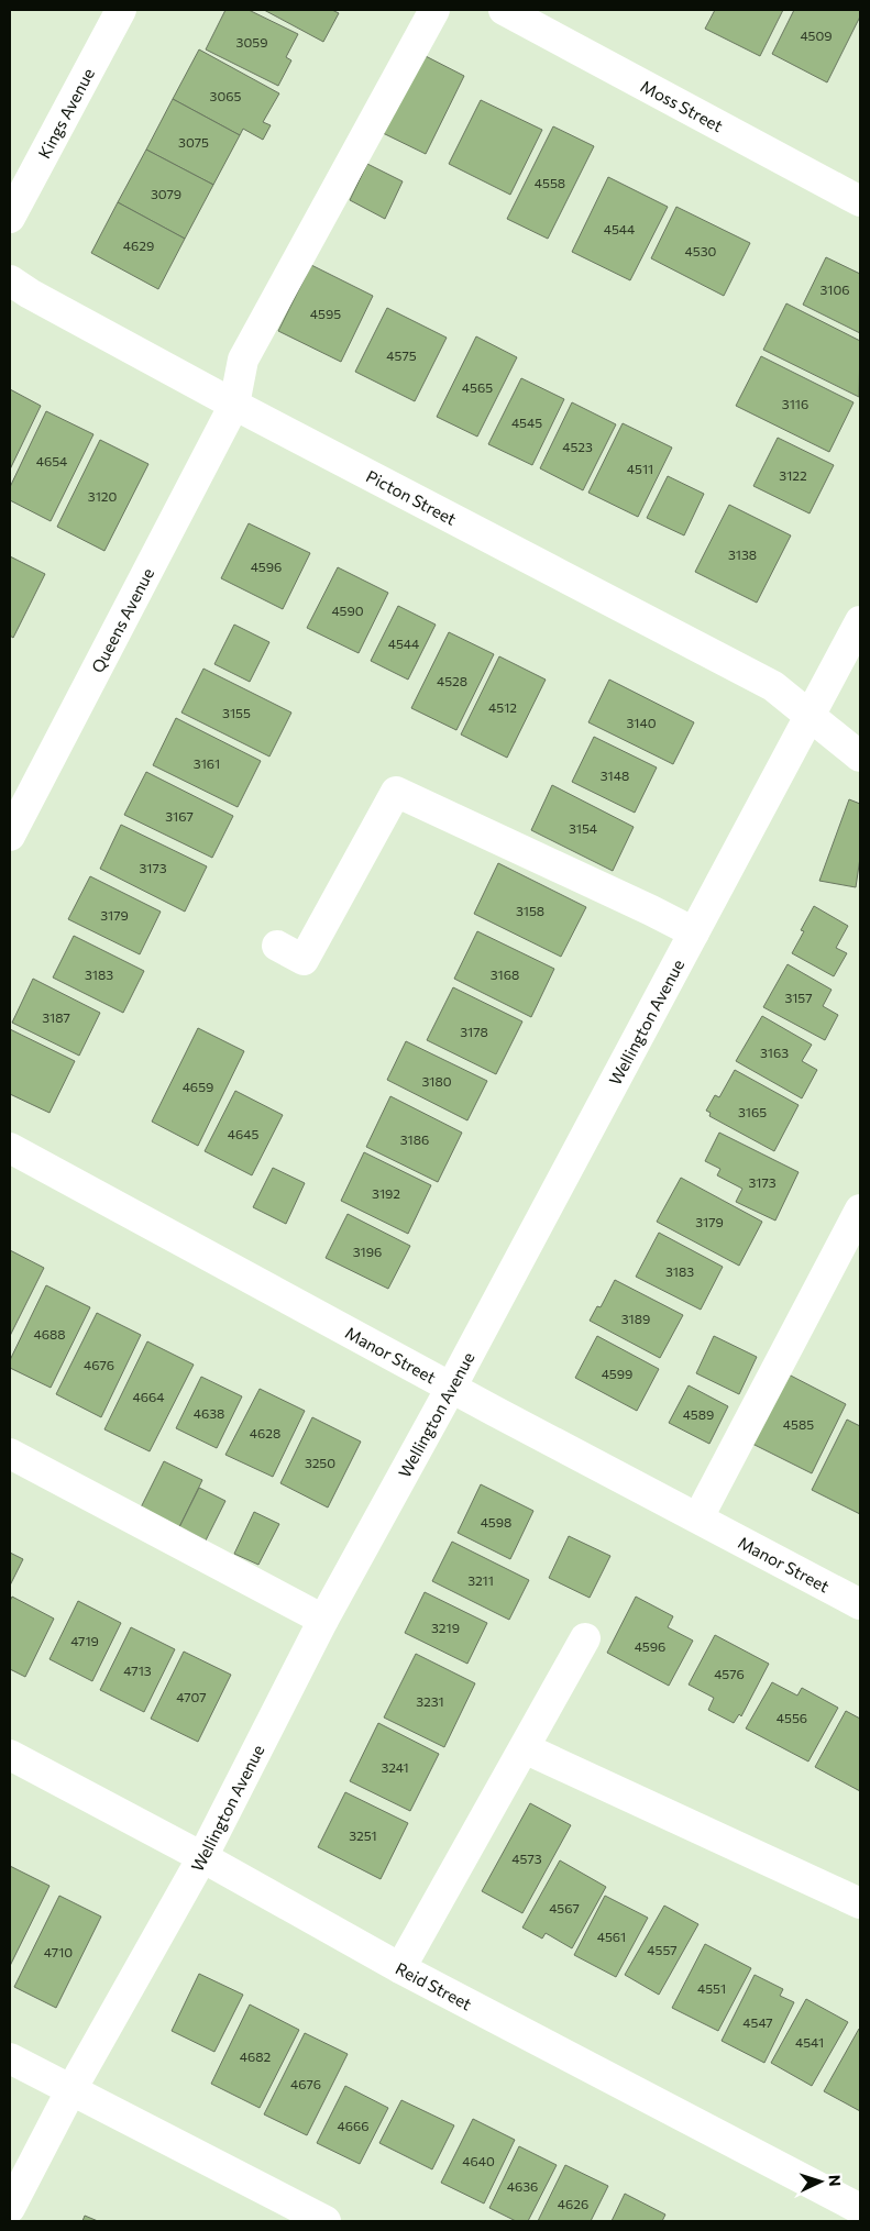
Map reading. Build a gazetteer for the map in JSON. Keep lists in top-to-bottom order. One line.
{"streets":{"street":["Moss Street","Kings Avenue","Picton Street","Queens Avenue","Wellington Avenue","Manor Street","Reid Street"]},"crossings":[["Picton Street","Queens Avenue"],["Picton Street","Wellington Avenue"],["Wellington Avenue","Manor Street"],["Wellington Avenue","Reid Street"]],"house_numbers":["4509","3059","3065","3075","4558","3079","4544","4629","4530","3106","4595","4575","4565","3116","4545","4523","4654","4511","3122","3120","3138","4596","4590","4544","4528","4512","3155","3140","3161","3148","3167","3154","3173","3158","3179","3183","3168","3157","3187","3178","3163","3180","4659","3165","4645","3186","3173","3192","3179","3196","3183","3189","4688","4676","4599","4664","4638","4589","4585","4628","3250","4598","3211","3219","4719","4596","4713","4576","4707","3231","4556","3241","3251","4573","4567","4561","4557","4710","4551","4547","4541","4682","4676","4666","4640","4636","4626"],"north":"right"}
